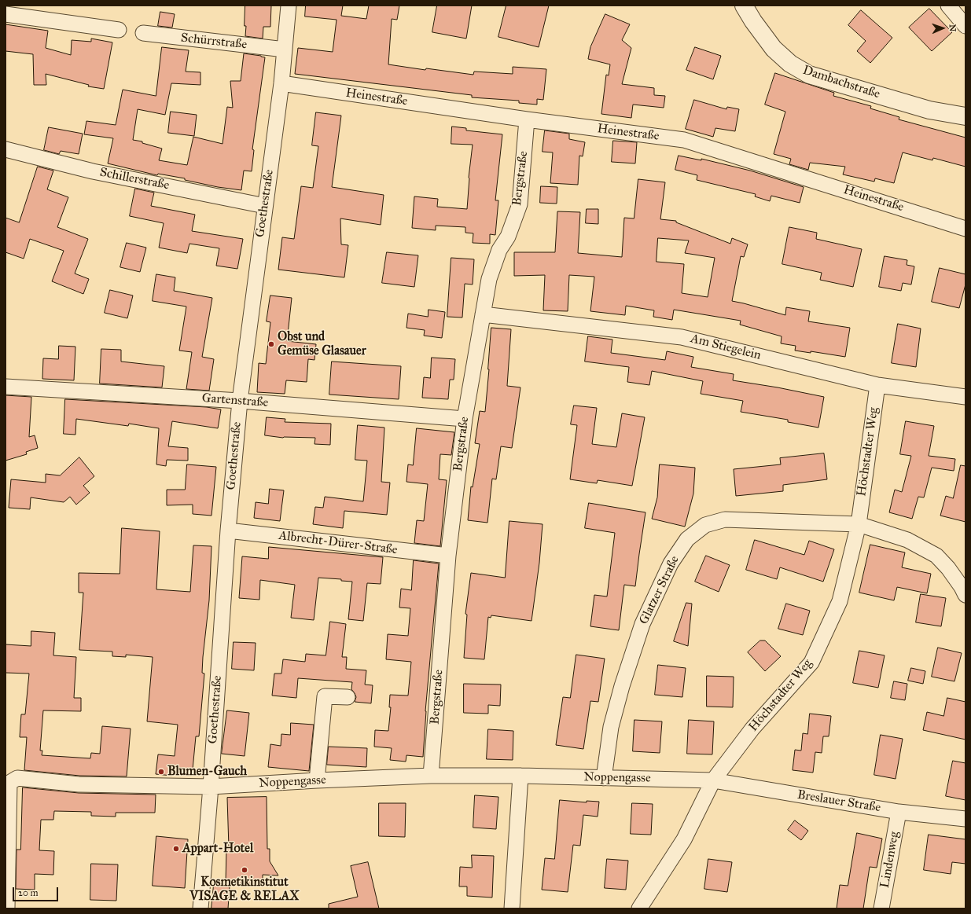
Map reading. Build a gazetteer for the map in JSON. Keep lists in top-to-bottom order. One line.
{"streets":{"street":["Schürrstraße","Dambachstraße","Heinestraße","Bergstraße","Schillerstraße","Goethestraße","Am Stiegelein","Gartenstraße","Höchstadter Weg","Albrecht-Dürer-Straße","Glatzer Straße","Noppengasse","Breslauer Straße","Lindenweg"]},"crossings":[["Schürrstraße","Goethestraße"],["Heinestraße","Bergstraße"],["Heinestraße","Goethestraße"],["Bergstraße","Am Stiegelein"],["Bergstraße","Gartenstraße"],["Bergstraße","Albrecht-Dürer-Straße"],["Bergstraße","Noppengasse"],["Schillerstraße","Goethestraße"],["Goethestraße","Gartenstraße"],["Goethestraße","Albrecht-Dürer-Straße"],["Goethestraße","Noppengasse"],["Am Stiegelein","Höchstadter Weg"],["Höchstadter Weg","Glatzer Straße"],["Höchstadter Weg","Noppengasse"],["Höchstadter Weg","Breslauer Straße"],["Glatzer Straße","Noppengasse"],["Noppengasse","Breslauer Straße"],["Breslauer Straße","Lindenweg"]],"places":["Obst und Gemüse Glasauer","Blumen-Gauch","Appart-Hotel","Kosmetikinstitut VISAGE & RELAX"],"scale_bar":"20 m","north":"right"}
